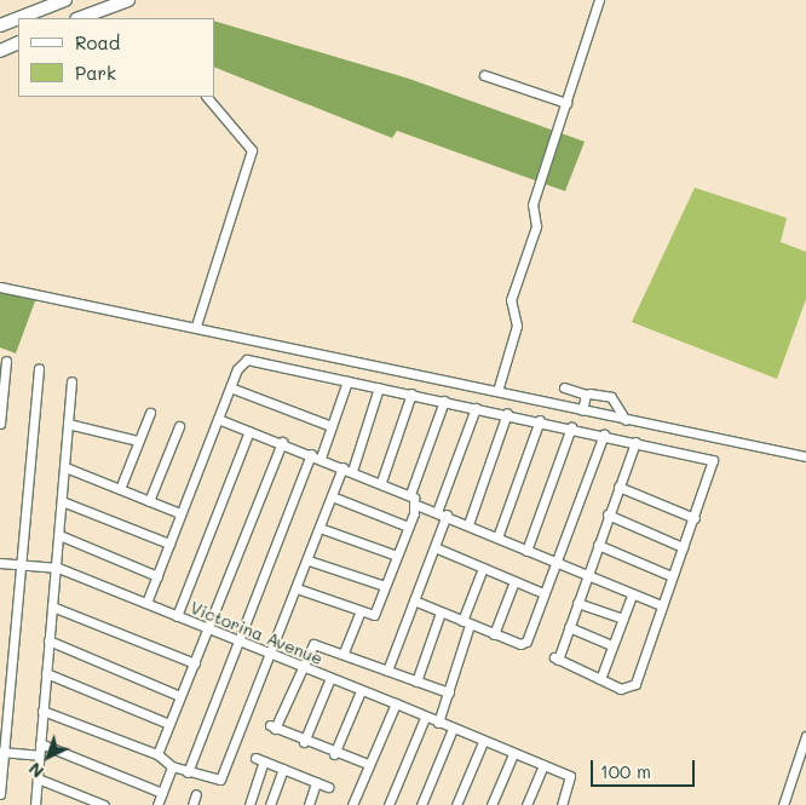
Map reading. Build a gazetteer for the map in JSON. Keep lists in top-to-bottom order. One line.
{"streets":{"street":["Victorina Avenue"]},"legend":["Road","Park"],"scale_bar":"100 m","north":"bottom left"}
